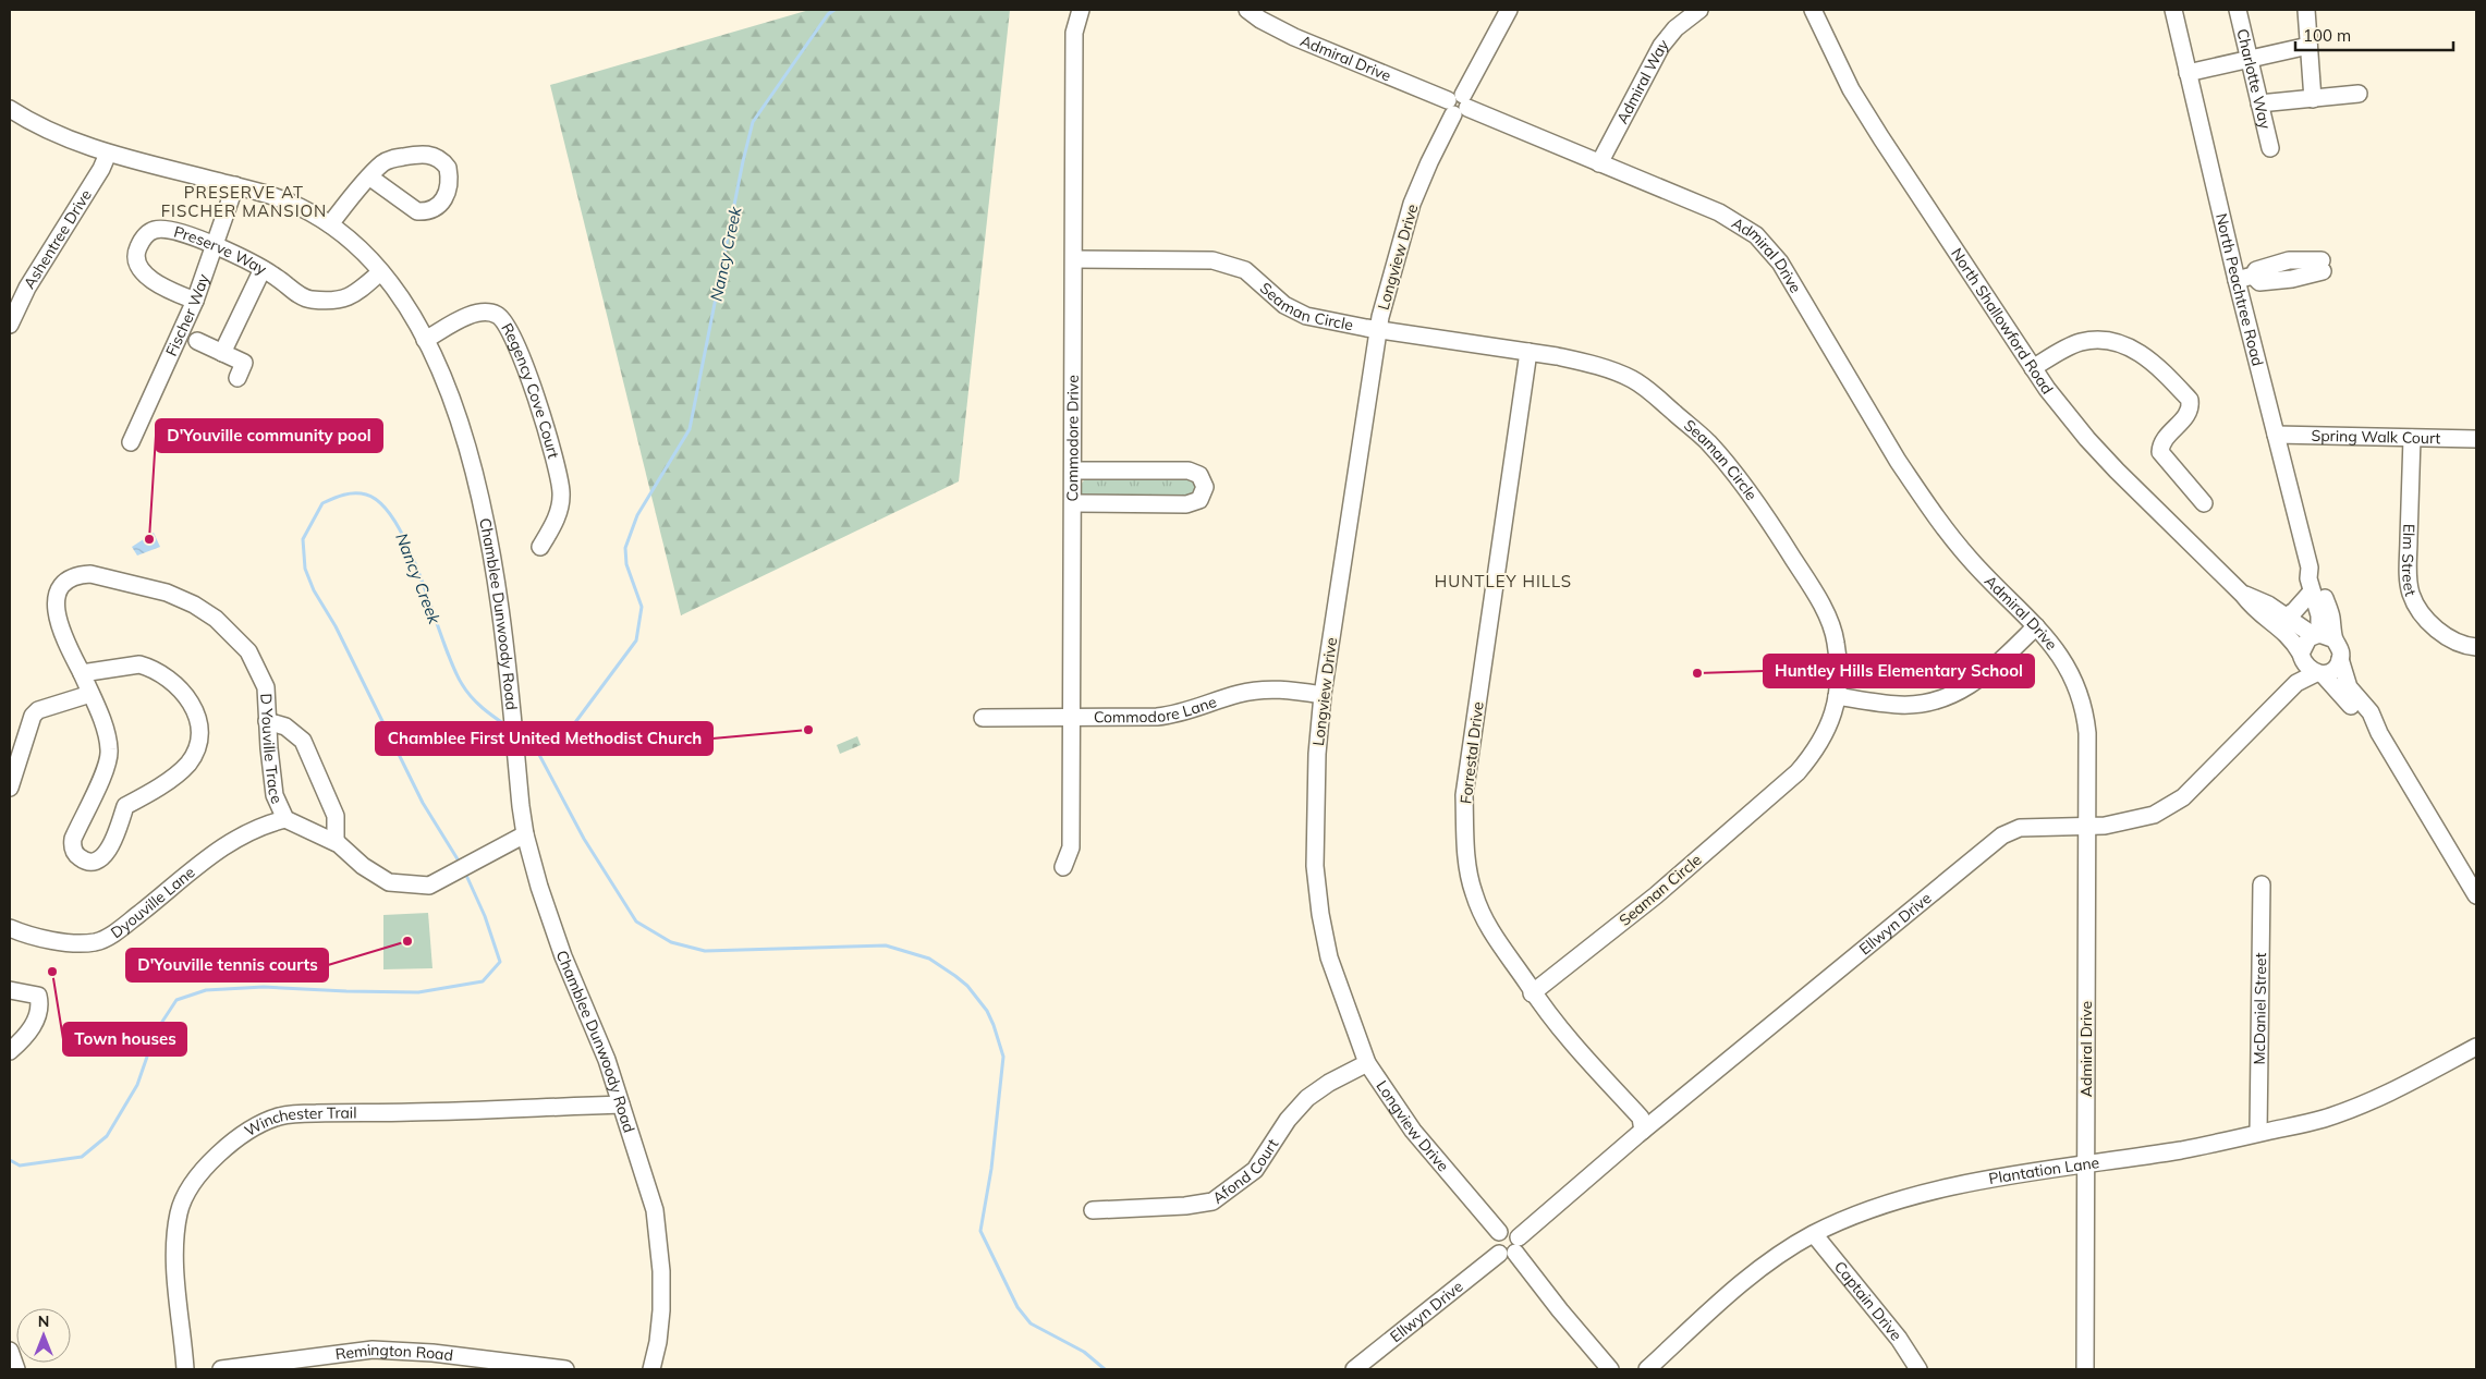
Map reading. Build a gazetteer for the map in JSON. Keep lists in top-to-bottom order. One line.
{"streets":{"street":["Admiral Drive","Charlotte Way","Admiral Way","Ashentree Drive","Preserve Way","Longview Drive","North Peachtree Road","Seaman Circle","Fischer Way","North Shallowford Road","Regency Cove Court","Spring Walk Court","Commodore Drive","Elm Street","Chamblee Dunwoody Road","Commodore Lane","D Youville Trace","Forrestal Drive","Dyouville Lane","Ellwyn Drive","McDaniel Street","Winchester Trail","Afond Court","Plantation Lane","Captain Drive","Remington Road"]},"crossings":[["Admiral Drive","Admiral Way"],["Admiral Drive","Longview Drive"],["Admiral Drive","Ellwyn Drive"],["Admiral Drive","Plantation Lane"],["Ashentree Drive","Chamblee Dunwoody Road"],["Preserve Way","Fischer Way"],["Preserve Way","Chamblee Dunwoody Road"],["Longview Drive","Seaman Circle"],["Longview Drive","Commodore Lane"],["Longview Drive","Ellwyn Drive"],["Longview Drive","Afond Court"],["North Peachtree Road","North Shallowford Road"],["North Peachtree Road","Spring Walk Court"],["North Peachtree Road","Ellwyn Drive"],["Seaman Circle","Commodore Drive"],["Seaman Circle","Forrestal Drive"],["Fischer Way","Chamblee Dunwoody Road"],["North Shallowford Road","Ellwyn Drive"],["Regency Cove Court","Chamblee Dunwoody Road"],["Spring Walk Court","Elm Street"],["Commodore Drive","Commodore Lane"],["Chamblee Dunwoody Road","D Youville Trace"],["Chamblee Dunwoody Road","Winchester Trail"],["D Youville Trace","Dyouville Lane"],["Forrestal Drive","Ellwyn Drive"],["McDaniel Street","Plantation Lane"],["Plantation Lane","Captain Drive"]],"districts":["PRESERVE AT FISCHER MANSION","HUNTLEY HILLS"],"water":["Nancy Creek"],"places":["D'Youville community pool","Huntley Hills Elementary School","Chamblee First United Methodist Church","D'Youville tennis courts","Town houses"],"scale_bar":"100 m","north":"top"}
